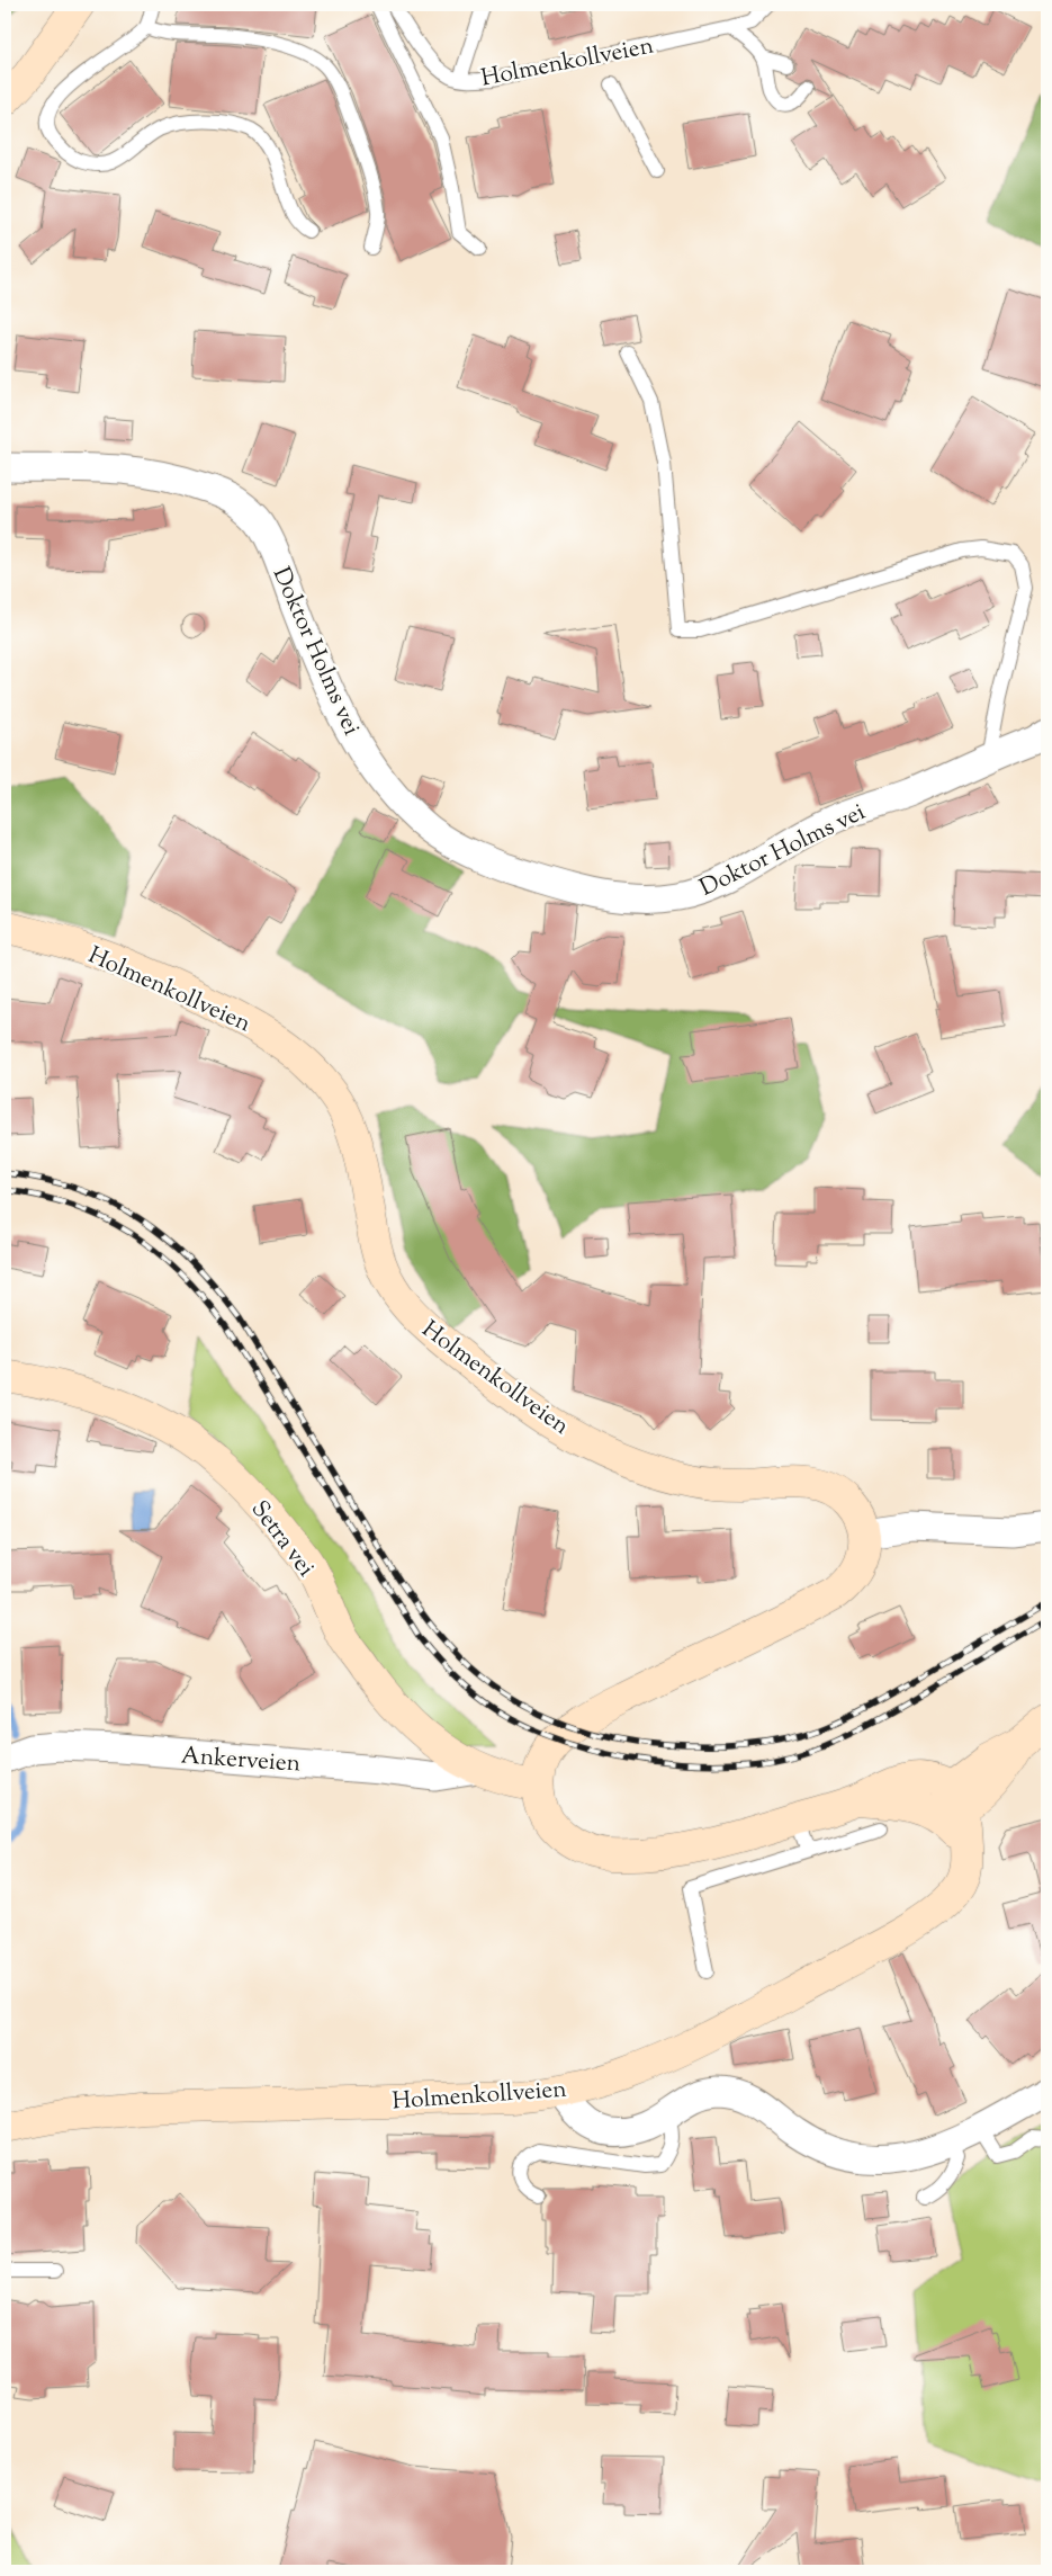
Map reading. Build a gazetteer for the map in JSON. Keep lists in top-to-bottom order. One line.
{"streets":{"main road":["Holmenkollveien","Setra vei"],"street":["Doktor Holms vei","Ankerveien"]},"crossings":[["Setra vei","Ankerveien"]]}
